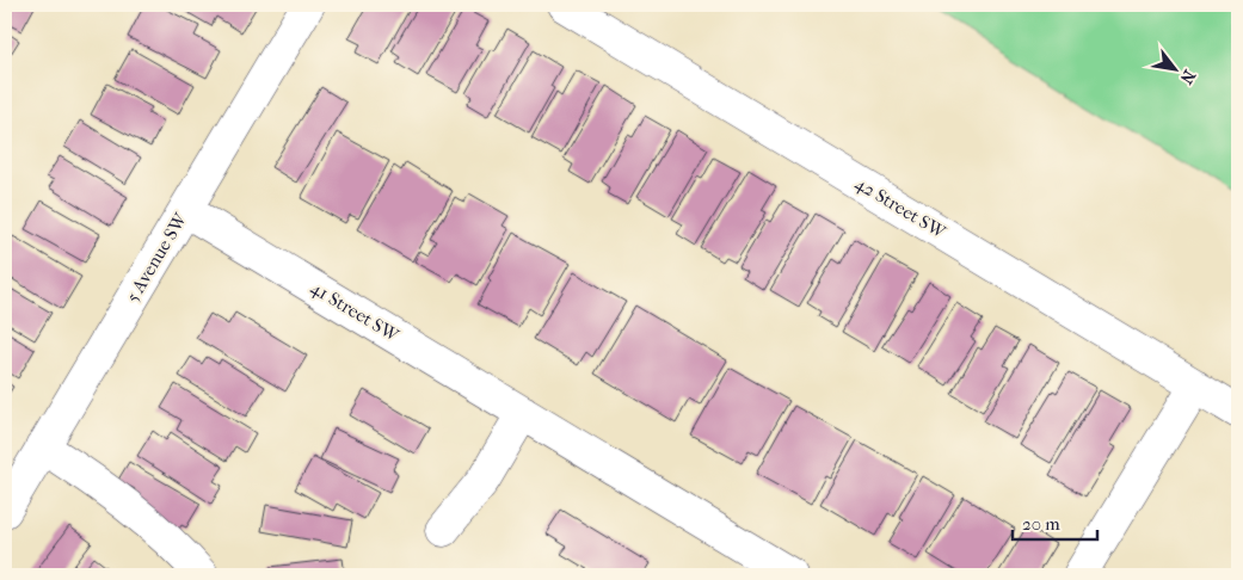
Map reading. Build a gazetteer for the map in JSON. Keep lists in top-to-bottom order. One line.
{"streets":{"street":["42 Street SW","5 Avenue SW","41 Street SW"]},"crossings":[["5 Avenue SW","41 Street SW"]],"scale_bar":"20 m","north":"bottom right"}
